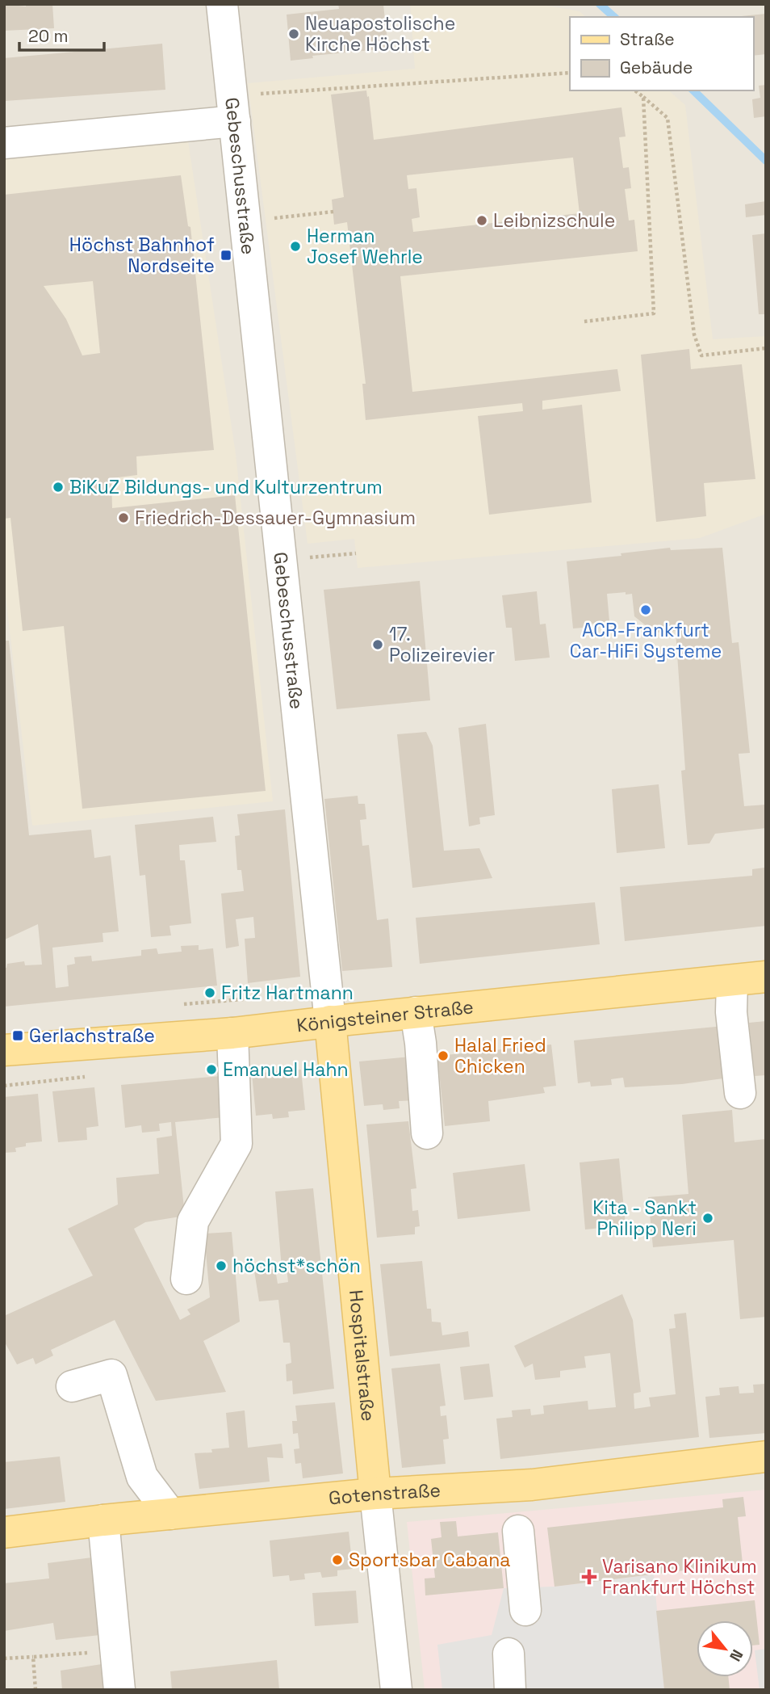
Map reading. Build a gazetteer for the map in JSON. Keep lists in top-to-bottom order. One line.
{"streets":{"main road":["Königsteiner Straße","Hospitalstraße","Gotenstraße"],"street":["Gebeschusstraße"]},"crossings":[["Gebeschusstraße","Königsteiner Straße"],["Gebeschusstraße","Hospitalstraße"],["Königsteiner Straße","Hospitalstraße"],["Hospitalstraße","Gotenstraße"]],"places":{"other":["Neuapostolische Kirche Höchst","Leibnizschule","Herman Josef Wehrle","BiKuZ Bildungs- und Kulturzentrum","Friedrich-Dessauer-Gymnasium","ACR-Frankfurt Car-HiFi Systeme","17. Polizeirevier","Fritz Hartmann","Halal Fried Chicken","Emanuel Hahn","Kita - Sankt Philipp Neri","höchst*schön","Sportsbar Cabana"],"transit":["Höchst Bahnhof Nordseite","Gerlachstraße"],"health":["Varisano Klinikum Frankfurt Höchst"]},"legend":["Straße","Gebäude"],"scale_bar":"20 m","north":"bottom right"}
